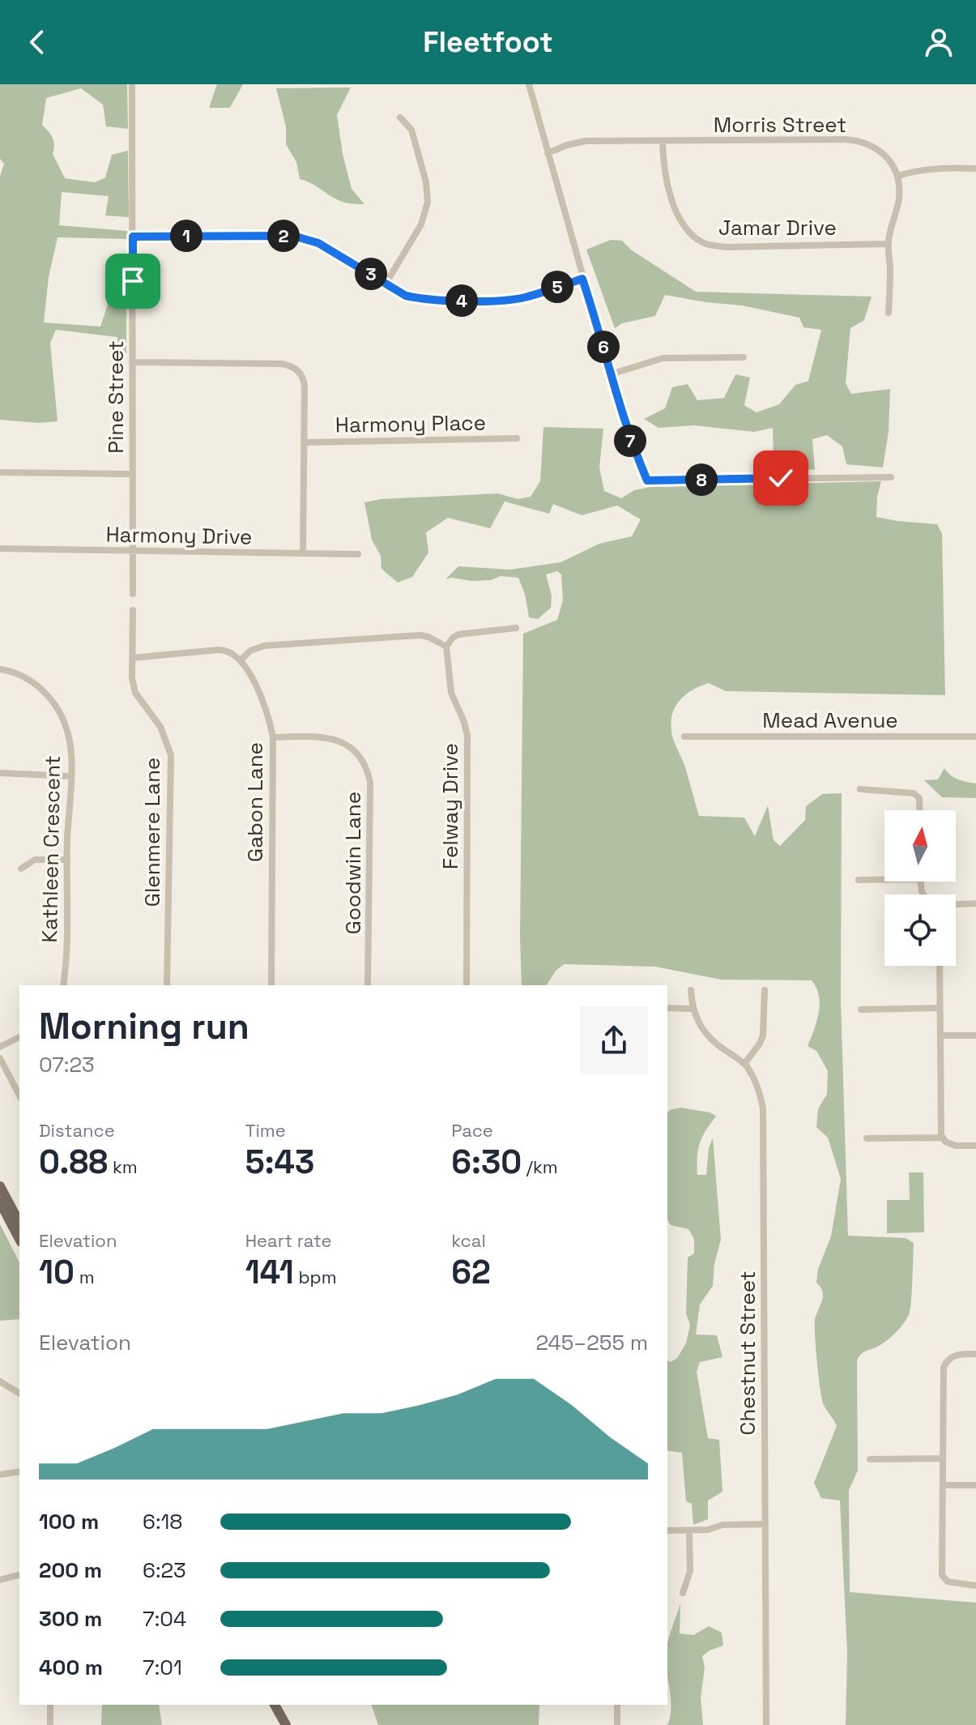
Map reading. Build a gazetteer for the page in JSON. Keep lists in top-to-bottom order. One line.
{"streets":{"street":["Morris Street","Jamar Drive","Pine Street","Harmony Place","Harmony Drive","Mead Avenue","Gabon Lane","Felway Drive","Glenmere Lane","Kathleen Crescent","Goodwin Lane","Chestnut Street"]},"crossings":[["Morris Street","Jamar Drive"],["Pine Street","Harmony Drive"],["Gabon Lane","Goodwin Lane"]],"north":"top","page":{"header":"Fleetfoot","pins":["1","2","3","5","4","6","7","8"],"heading":["Morning run","07:23"],"stats":[["Distance","0.88 km"],["Time","5:43"],["Pace","6:30 /km"],["Elevation","10 m"],["Heart rate","141 bpm"],["kcal","62"]],"chart":["Elevation","245–255 m"],"list":[{"name":"100 m","note":"6:18"},{"name":"200 m","note":"6:23"},{"name":"300 m","note":"7:04"},{"name":"400 m","note":"7:01"}]}}
